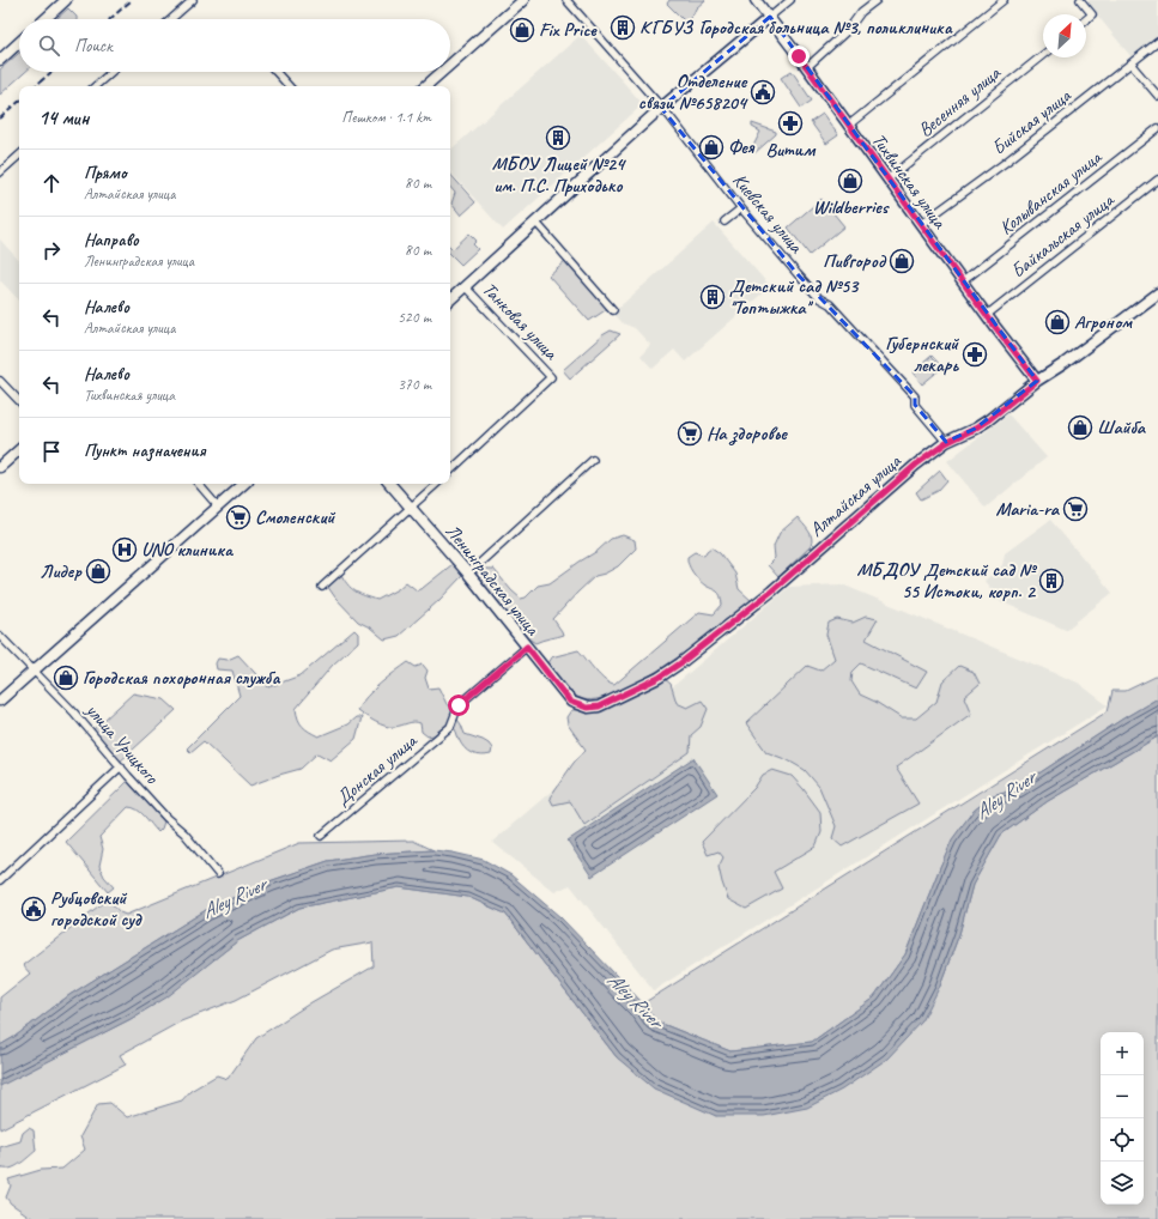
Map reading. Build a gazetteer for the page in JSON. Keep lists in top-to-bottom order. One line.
{"streets":{"main road":["Тихвинская улица","Алтайская улица","Ленинградская улица"],"street":["Весенняя улица","Бийская улица","Колыванская улица","Киевская улица","Байкальская улица","Танковая улица","улица Урицкого","Донская улица"]},"crossings":[["Весенняя улица","Тихвинская улица"],["Бийская улица","Тихвинская улица"],["Тихвинская улица","Колыванская улица"],["Тихвинская улица","Байкальская улица"],["Тихвинская улица","Алтайская улица"],["Киевская улица","Алтайская улица"],["Алтайская улица","Ленинградская улица"],["Ленинградская улица","Донская улица"]],"water":["Aley River"],"places":{"building":["КГБУЗ Городская больница №3, поликлиника","МБОУ Лицей №24 им. П.С. Приходько","Детский сад №53 ''Топтыжка''","МБДОУ Детский сад № 55 Истоки, корп. 2"],"shop":["Fix Price","Фея","Wildberries","Пивгород","Агроном","Шайба","Лидер","Городская похоронная служба"],"public building":["Отделение связи №658204","Рубцовский городской суд"],"pharmacy":["Витим","Губернский лекарь"],"supermarket":["На здоровье","Maria-ra","Смоленский"],"hospital":["UNO клиника"]},"north":"top right","page":{"search":"Поиск","heading":["14 мин","Пешком · 1.1 km"],"list":[["Прямо","Алтайская улица","80 m"],["Направо","Ленинградская улица","80 m"],["Налево","Алтайская улица","520 m"],["Налево","Тихвинская улица","370 m"],"Пункт назначения"],"map_buttons":["+","−"]}}
